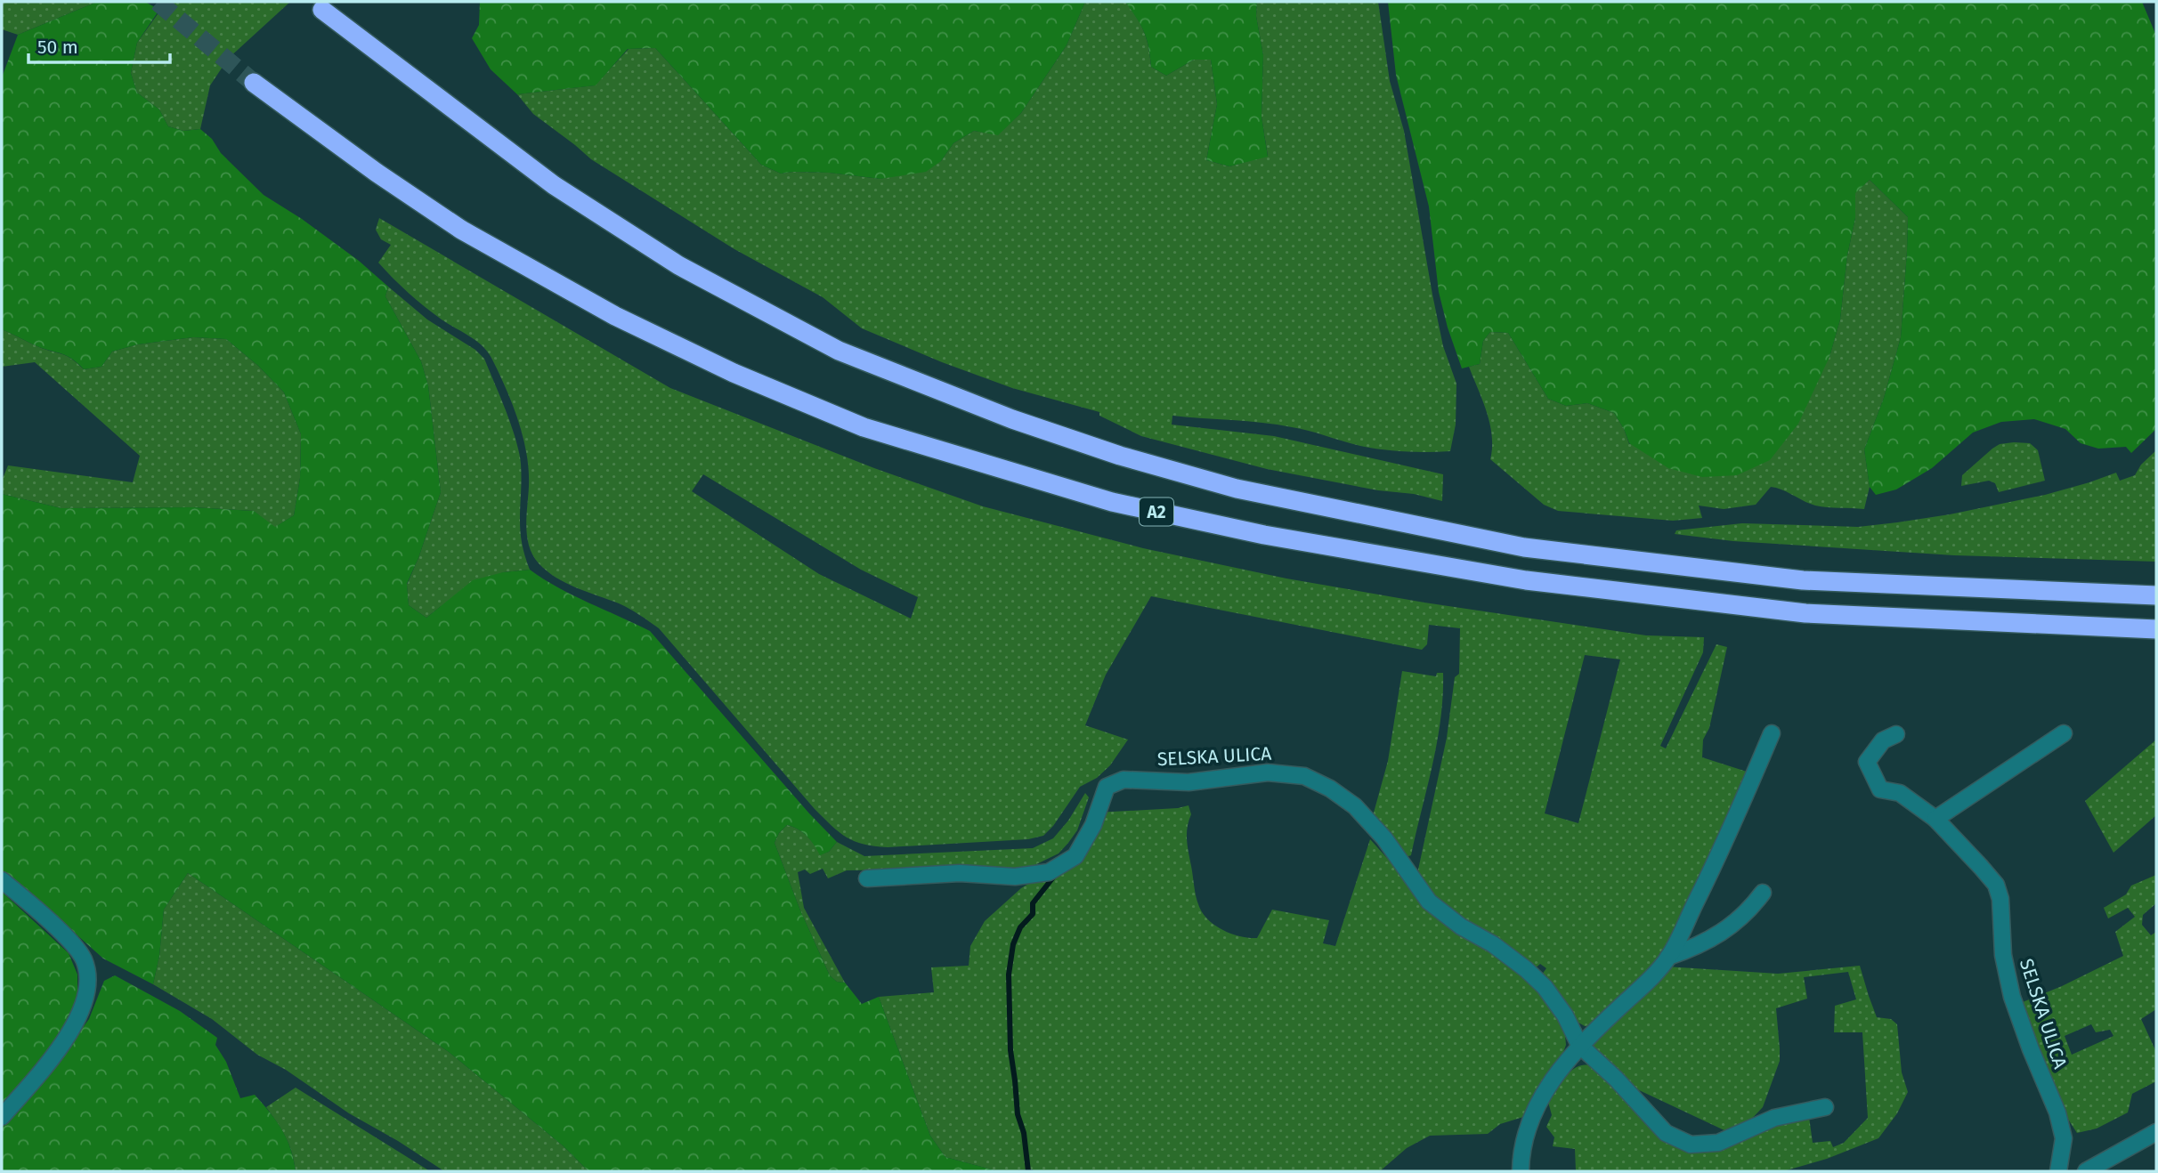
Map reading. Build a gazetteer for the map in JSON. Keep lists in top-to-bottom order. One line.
{"streets":{"highway":["A2"],"street":["SELSKA ULICA"]},"scale_bar":"50 m"}
